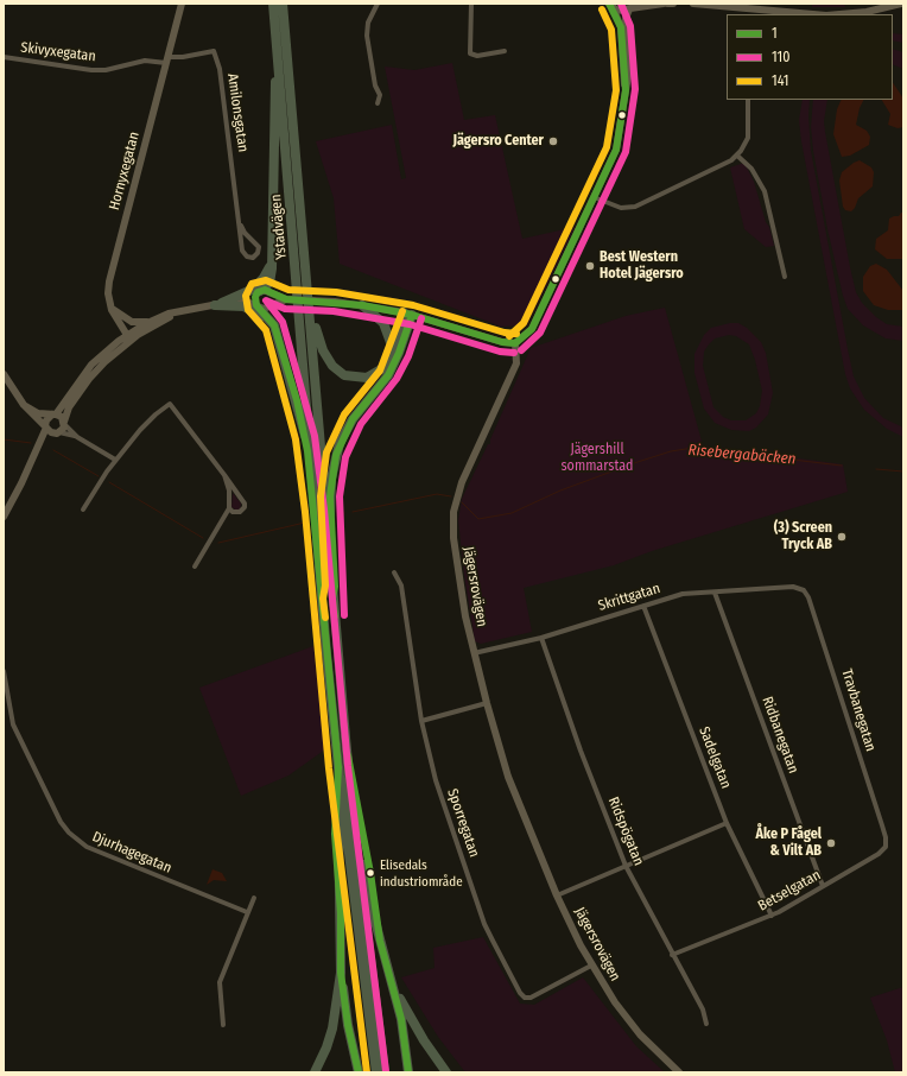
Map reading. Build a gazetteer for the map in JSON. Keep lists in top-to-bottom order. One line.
{"streets":{"highway":["Ystadvägen"],"main road":["Hornyxegatan","Jägersrovägen"],"street":["Skivyxegatan","Amilonsgatan","Skrittgatan","Travbanegatan","Ridbanegatan","Sadelgatan","Sporregatan","Ridspögatan","Djurhagegatan","Betselgatan"]},"crossings":[["Skivyxegatan","Amilonsgatan"],["Skivyxegatan","Hornyxegatan"],["Amilonsgatan","Hornyxegatan"],["Jägersrovägen","Skrittgatan"],["Jägersrovägen","Sporregatan"],["Skrittgatan","Travbanegatan"],["Skrittgatan","Ridbanegatan"],["Skrittgatan","Sadelgatan"],["Skrittgatan","Ridspögatan"],["Travbanegatan","Betselgatan"],["Ridbanegatan","Betselgatan"],["Sadelgatan","Betselgatan"],["Ridspögatan","Betselgatan"]],"water":["Risebergabäcken"],"parks":["Jägershill sommarstad"],"places":["Jägersro Center","Best Western Hotel Jägersro","(3) Screen Tryck AB","Åke P Fågel & Vilt AB","Elisedals industriområde"],"lines":["transit line 1","transit line 110","transit line 141"],"legend":["1","110","141"]}
